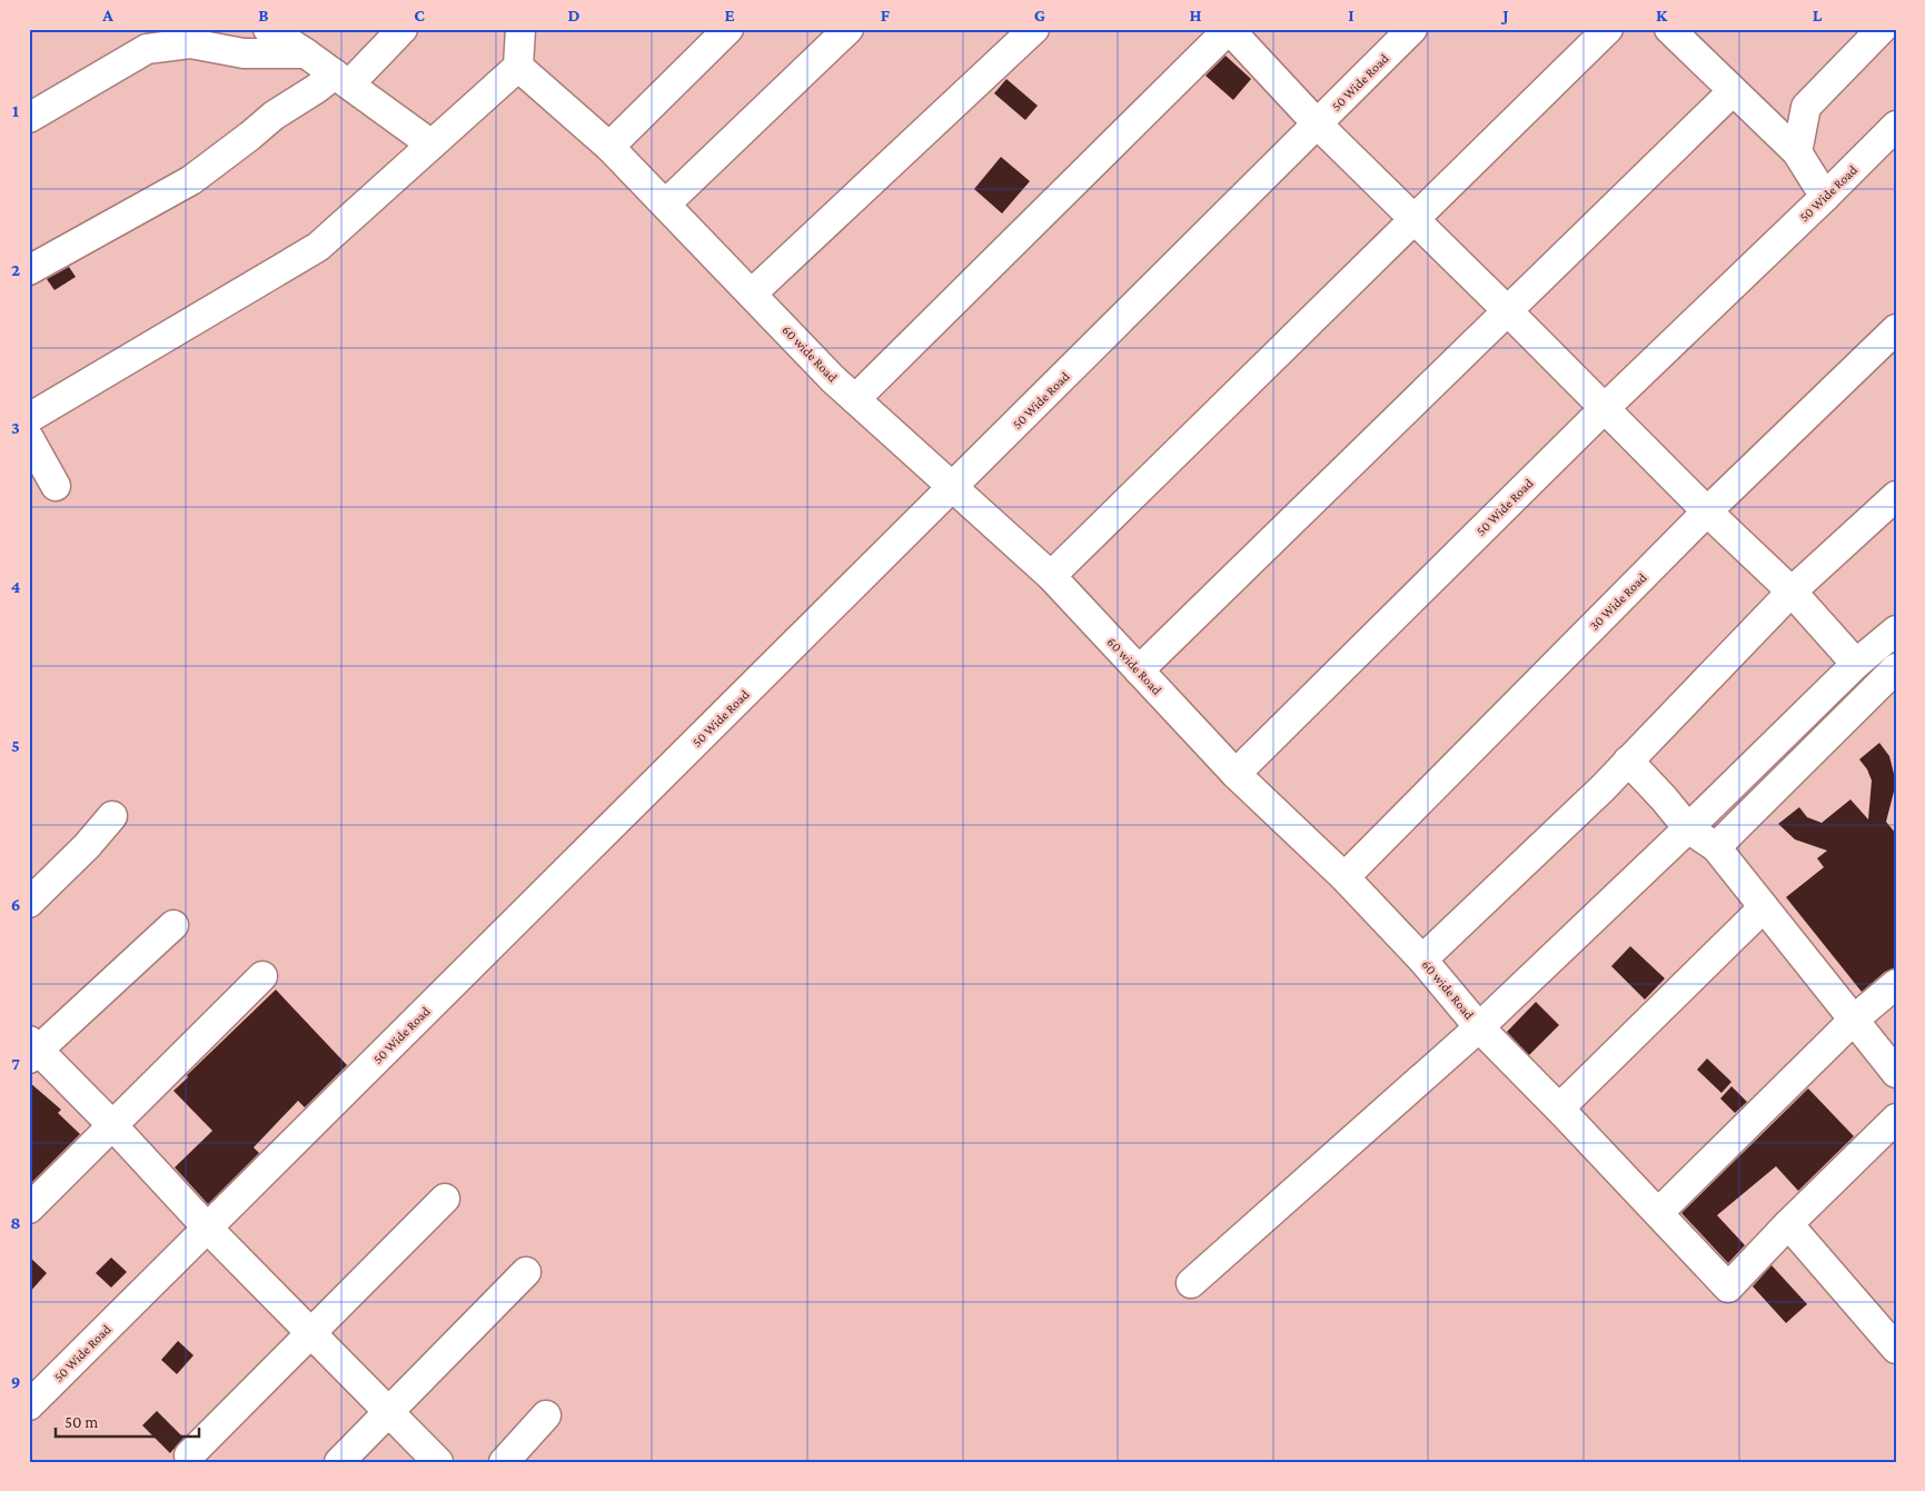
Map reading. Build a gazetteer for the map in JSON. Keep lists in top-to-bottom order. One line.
{"streets":{"street":["50 Wide Road","60 wide Road","30 Wide Road"]},"crossings":[["50 Wide Road","60 wide Road"],["60 wide Road","30 Wide Road"]],"scale_bar":"50 m","grid":{"columns":["A","B","C","D","E","F","G","H","I","J","K","L"],"rows":["1","2","3","4","5","6","7","8","9"]}}
